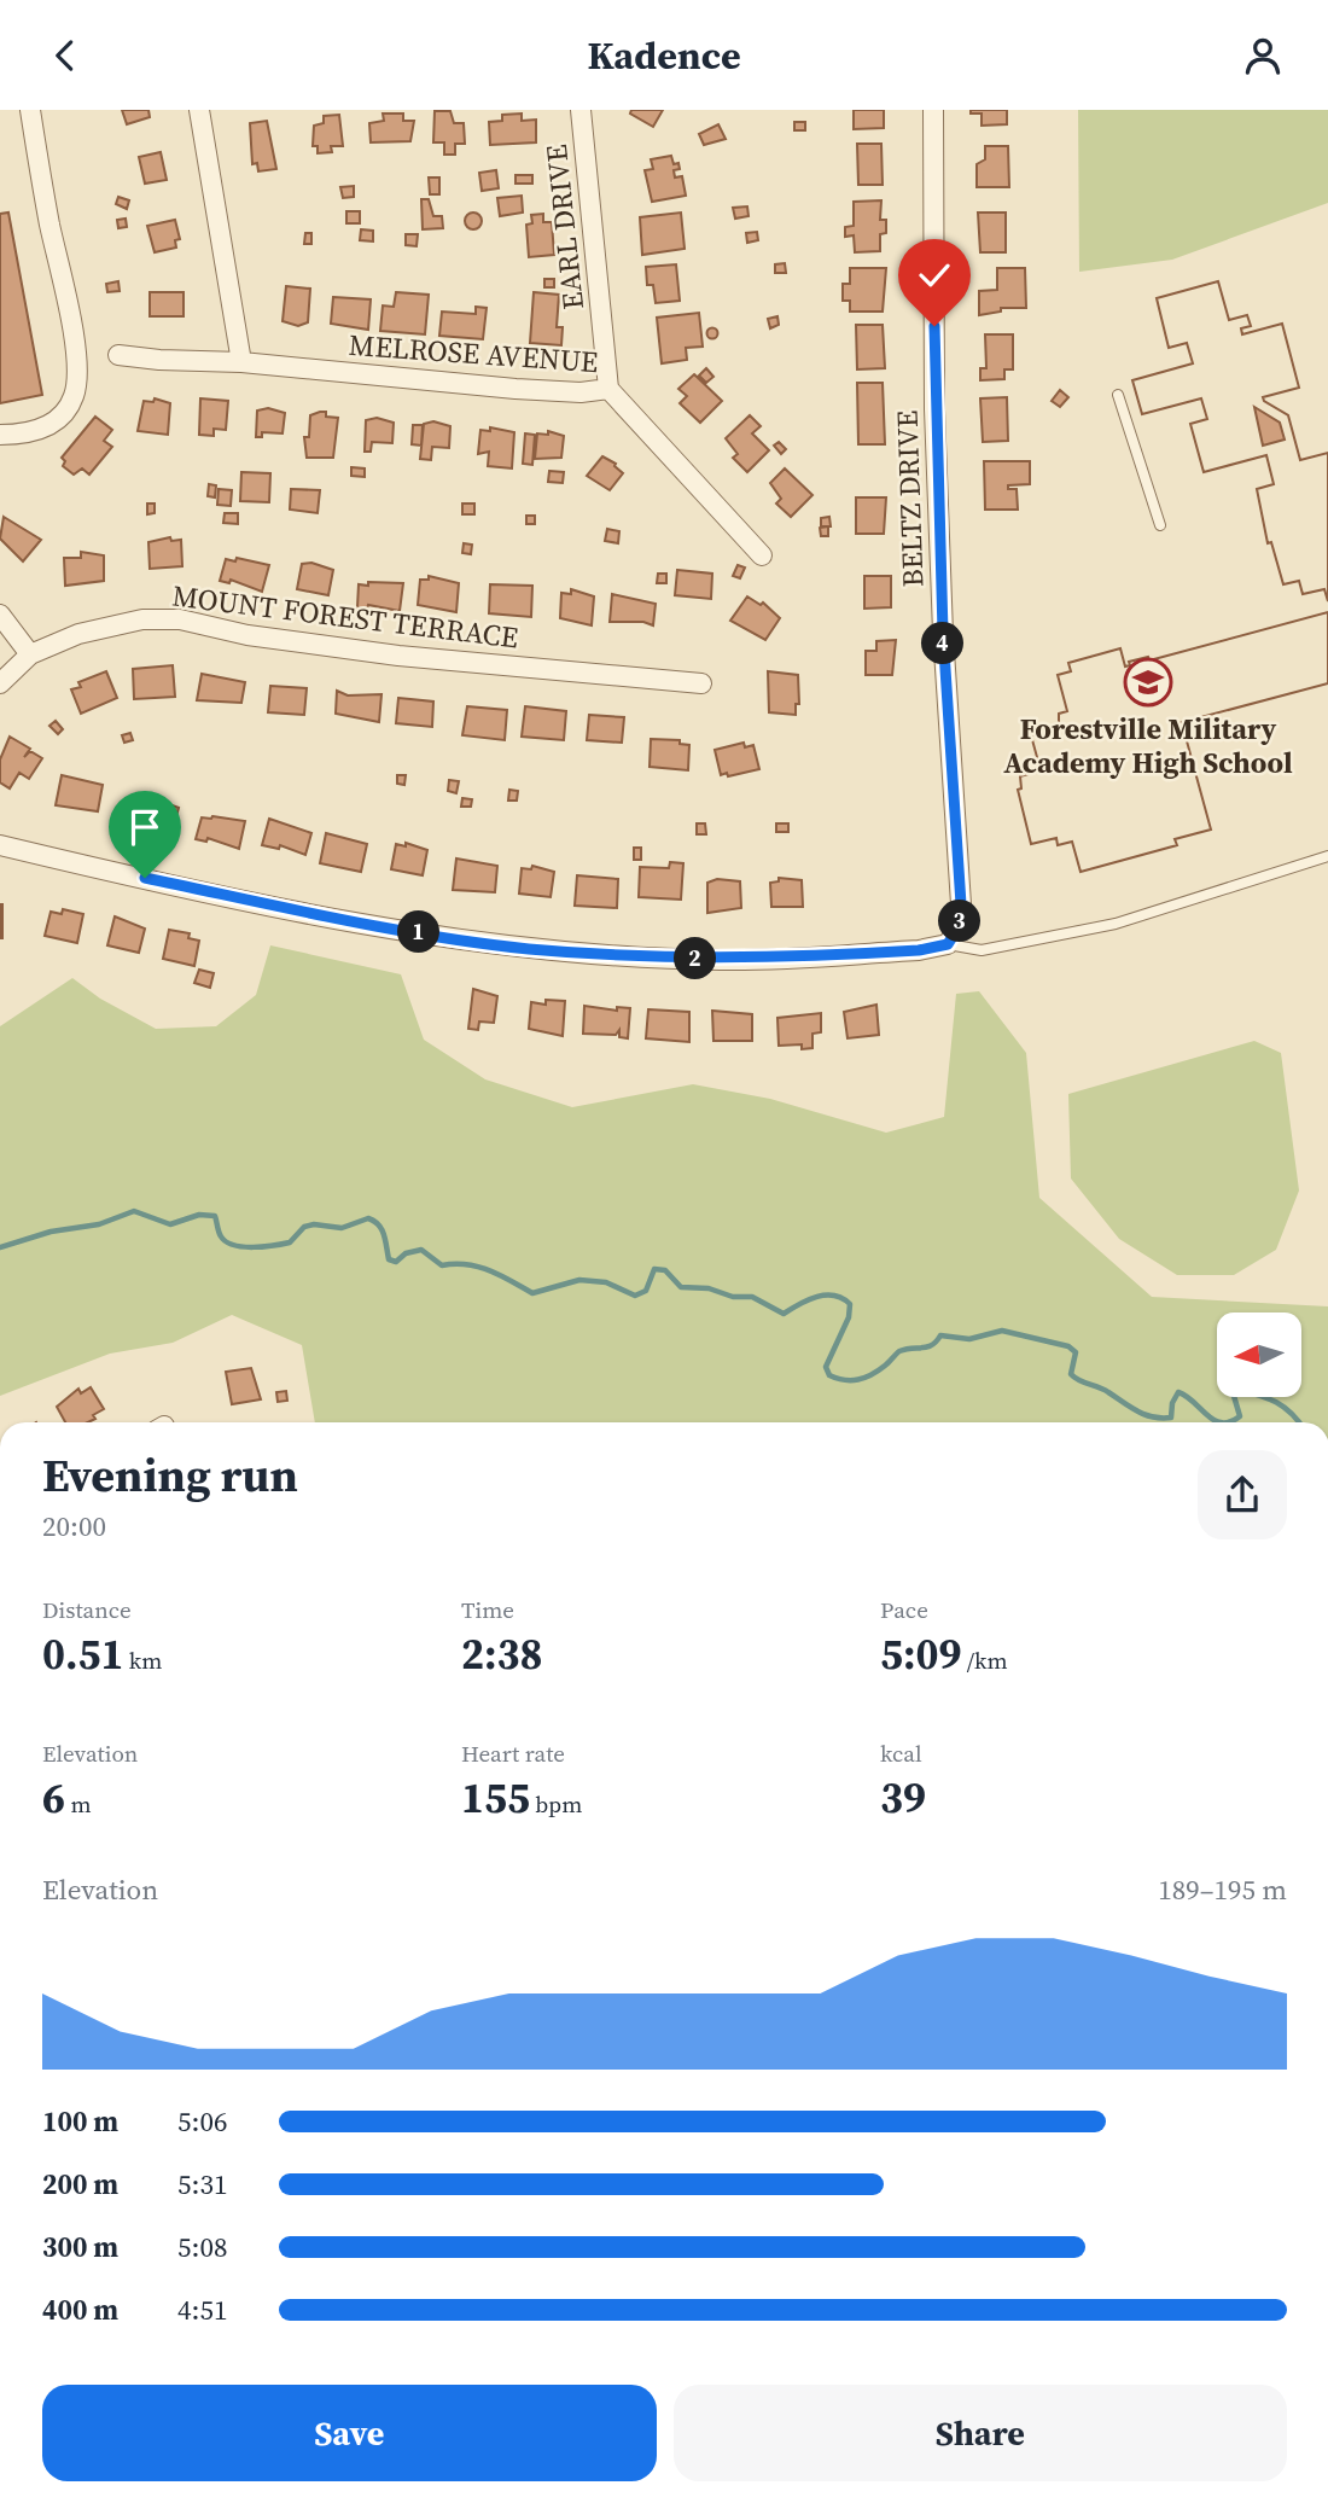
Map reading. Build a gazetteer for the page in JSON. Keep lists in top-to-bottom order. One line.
{"streets":{"street":["EARL DRIVE","MELROSE AVENUE","BELTZ DRIVE","MOUNT FOREST TERRACE"]},"crossings":[["EARL DRIVE","MELROSE AVENUE"]],"places":{"school or university":["Forestville Military Academy High School"]},"north":"left","page":{"header":"Kadence","pins":["4","3","1","2"],"heading":["Evening run","20:00"],"stats":[["Distance","0.51 km"],["Time","2:38"],["Pace","5:09 /km"],["Elevation","6 m"],["Heart rate","155 bpm"],["kcal","39"]],"chart":["Elevation","189–195 m"],"list":[{"name":"100 m","note":"5:06"},{"name":"200 m","note":"5:31"},{"name":"300 m","note":"5:08"},{"name":"400 m","note":"4:51"}],"buttons":["Save","Share"]}}
